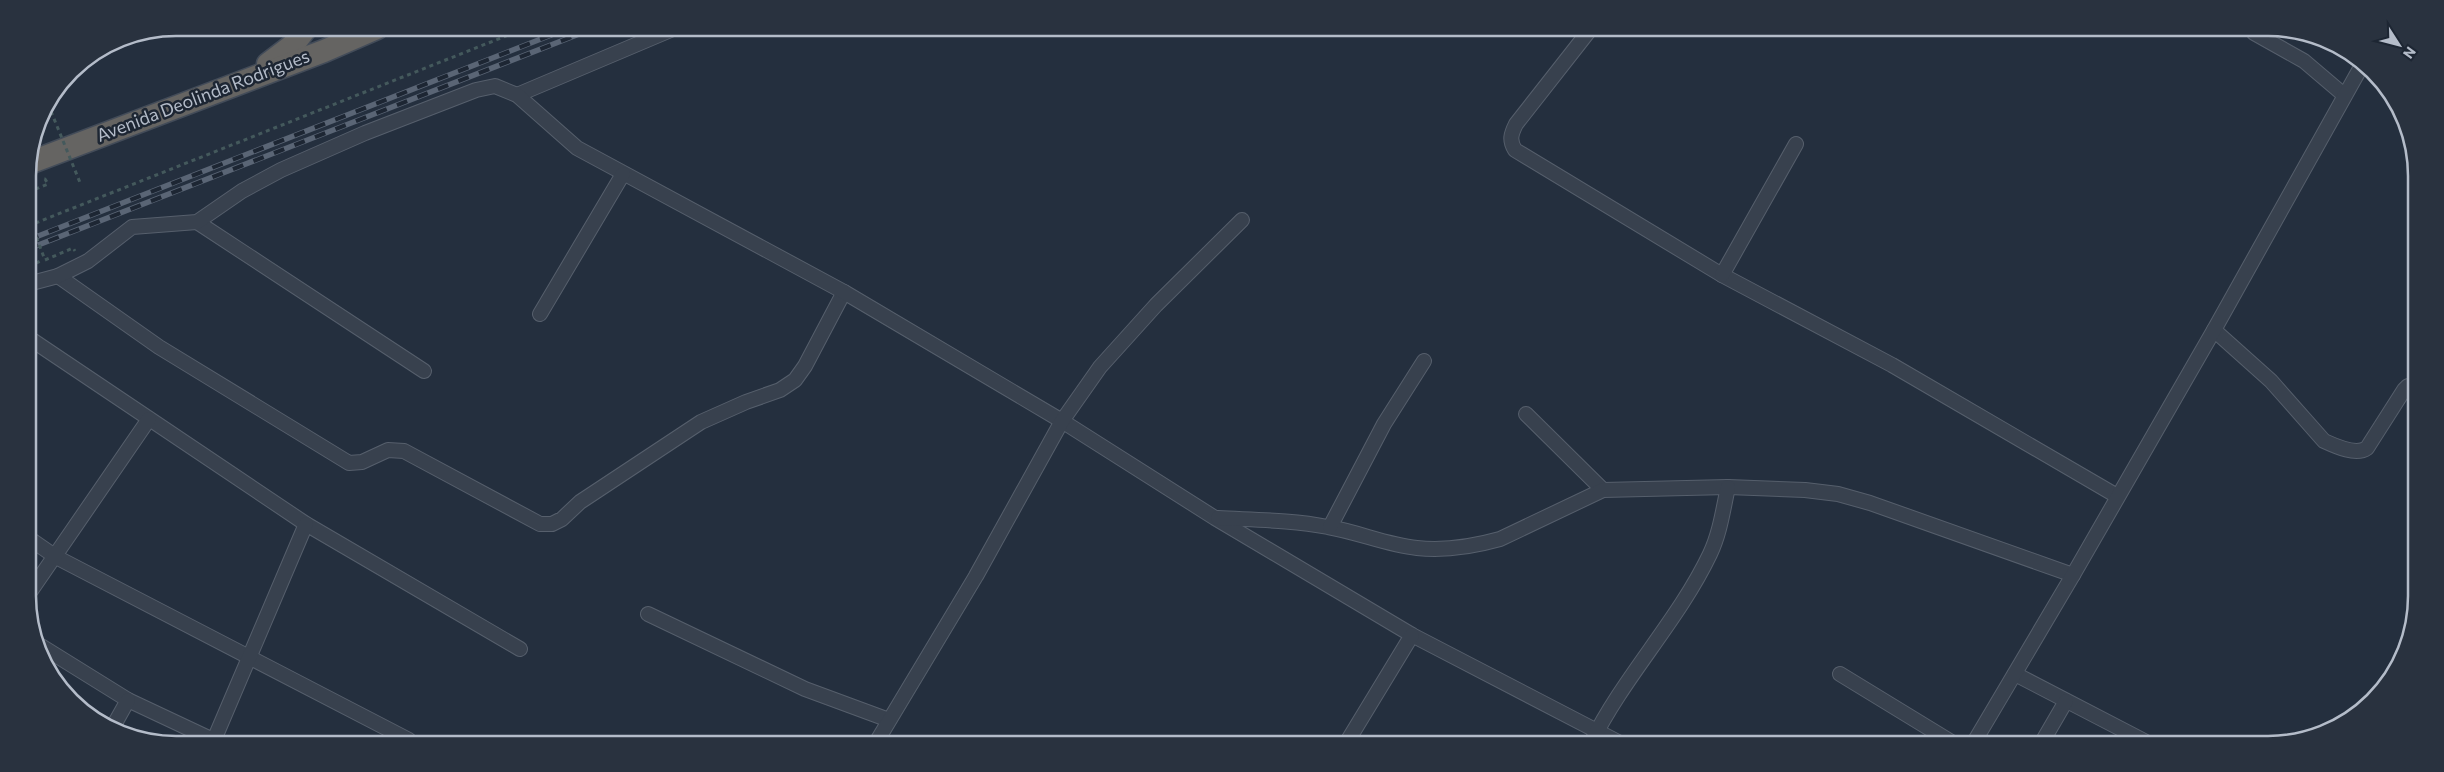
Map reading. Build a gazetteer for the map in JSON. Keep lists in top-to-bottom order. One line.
{"streets":{"highway":["Avenida Deolinda Rodrigues"]},"north":"bottom right"}
